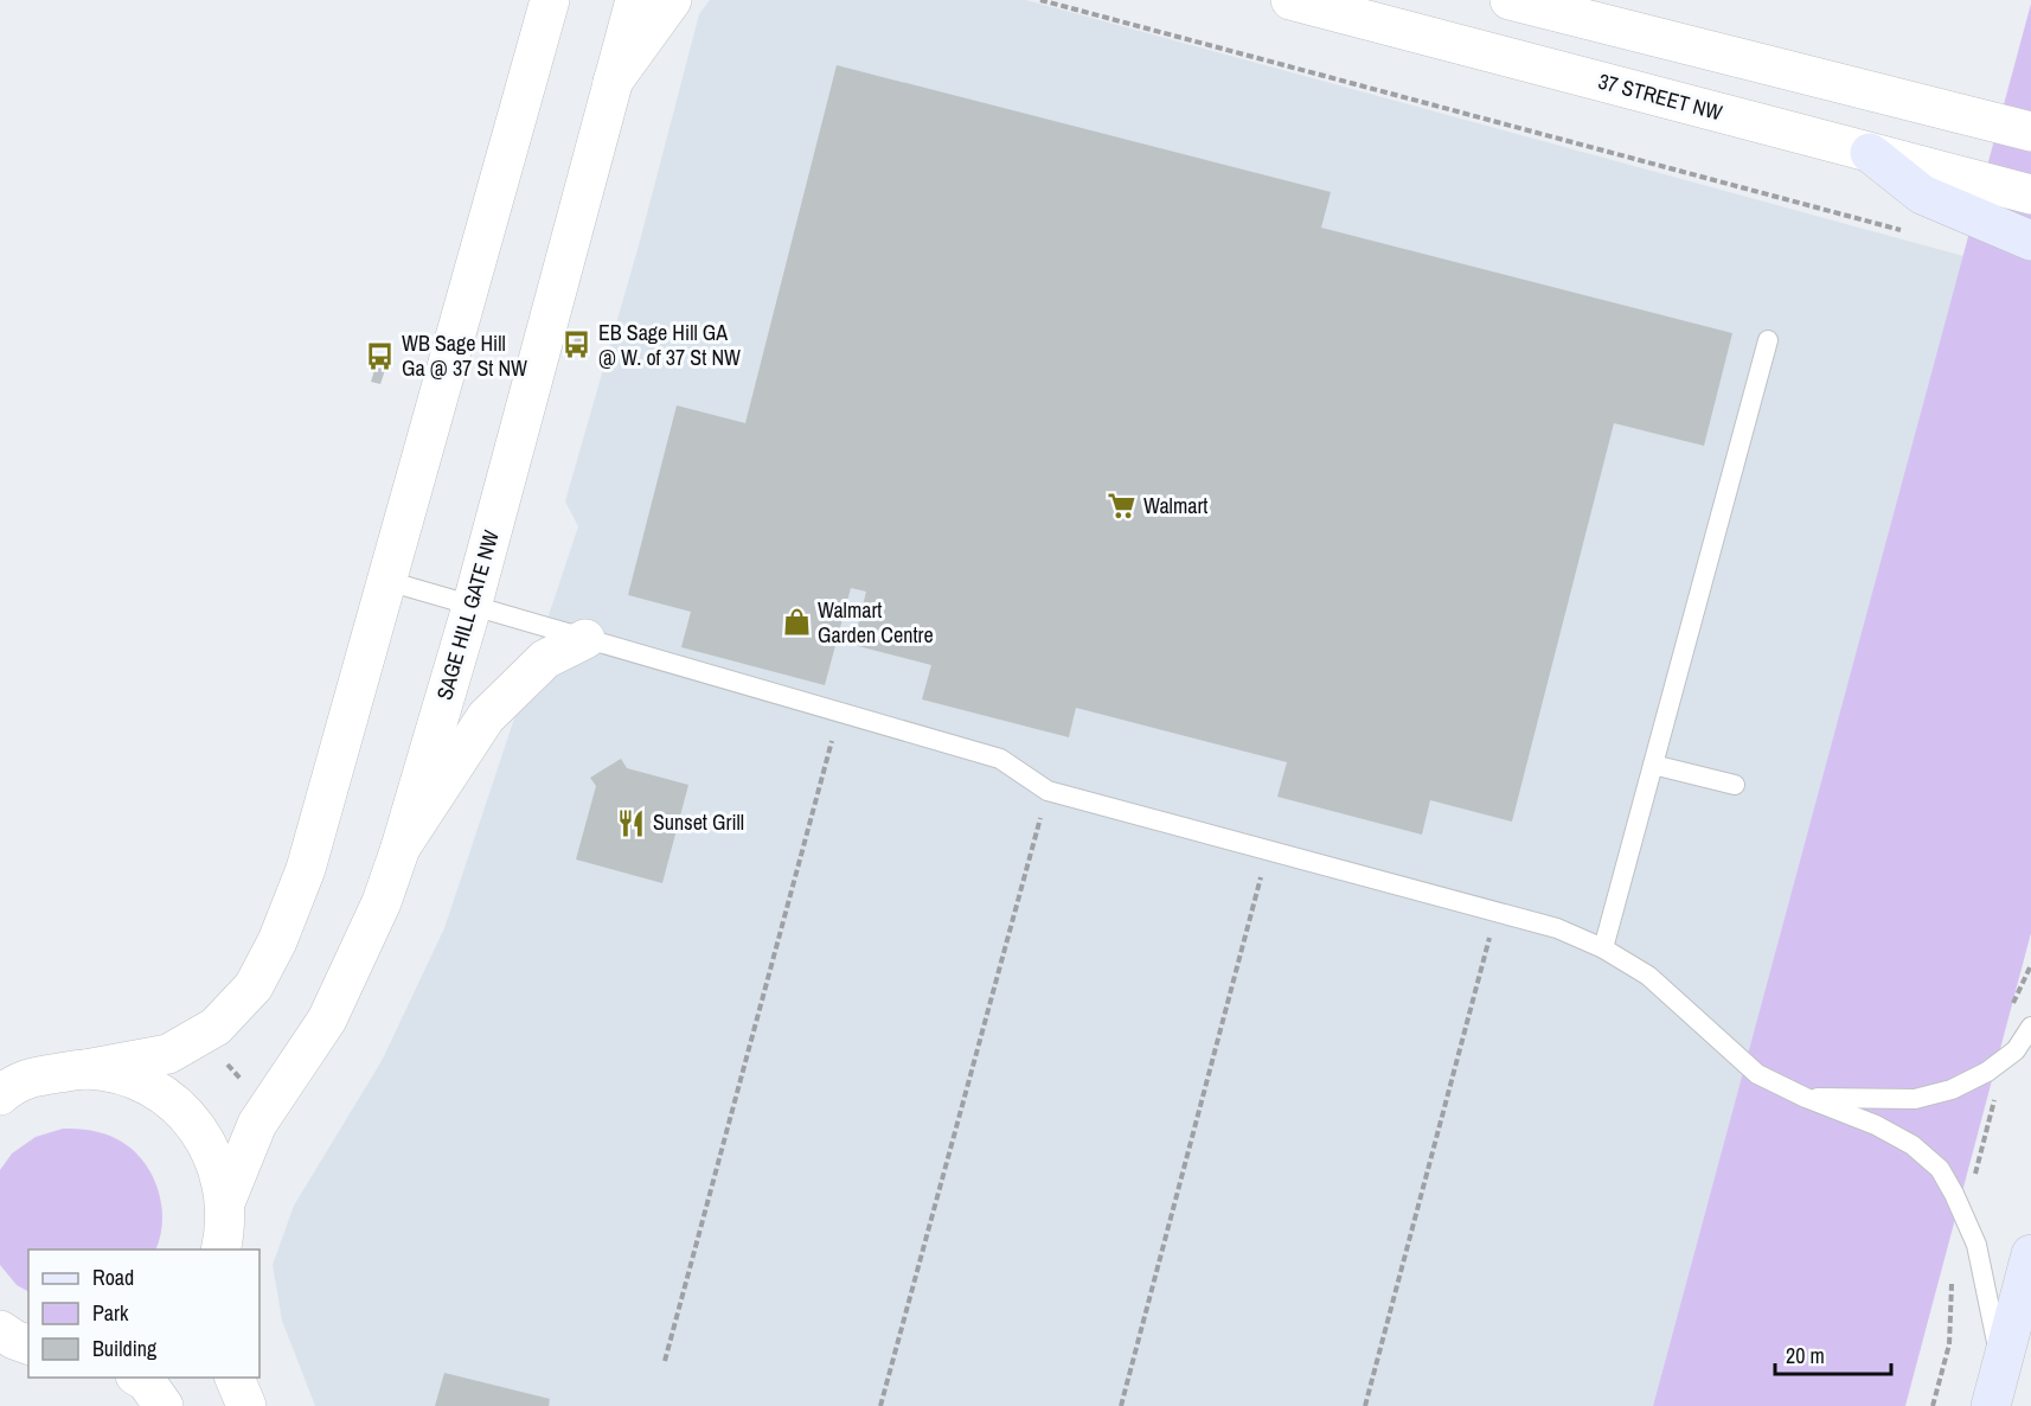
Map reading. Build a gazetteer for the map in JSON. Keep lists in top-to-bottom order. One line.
{"streets":{"street":["37 STREET NW","SAGE HILL GATE NW"]},"places":{"bus stop":["EB Sage Hill GA @ W. of 37 St NW","WB Sage Hill Ga @ 37 St NW"],"supermarket":["Walmart"],"shop":["Walmart Garden Centre"],"restaurant":["Sunset Grill"]},"legend":["Road","Park","Building"],"scale_bar":"20 m"}
